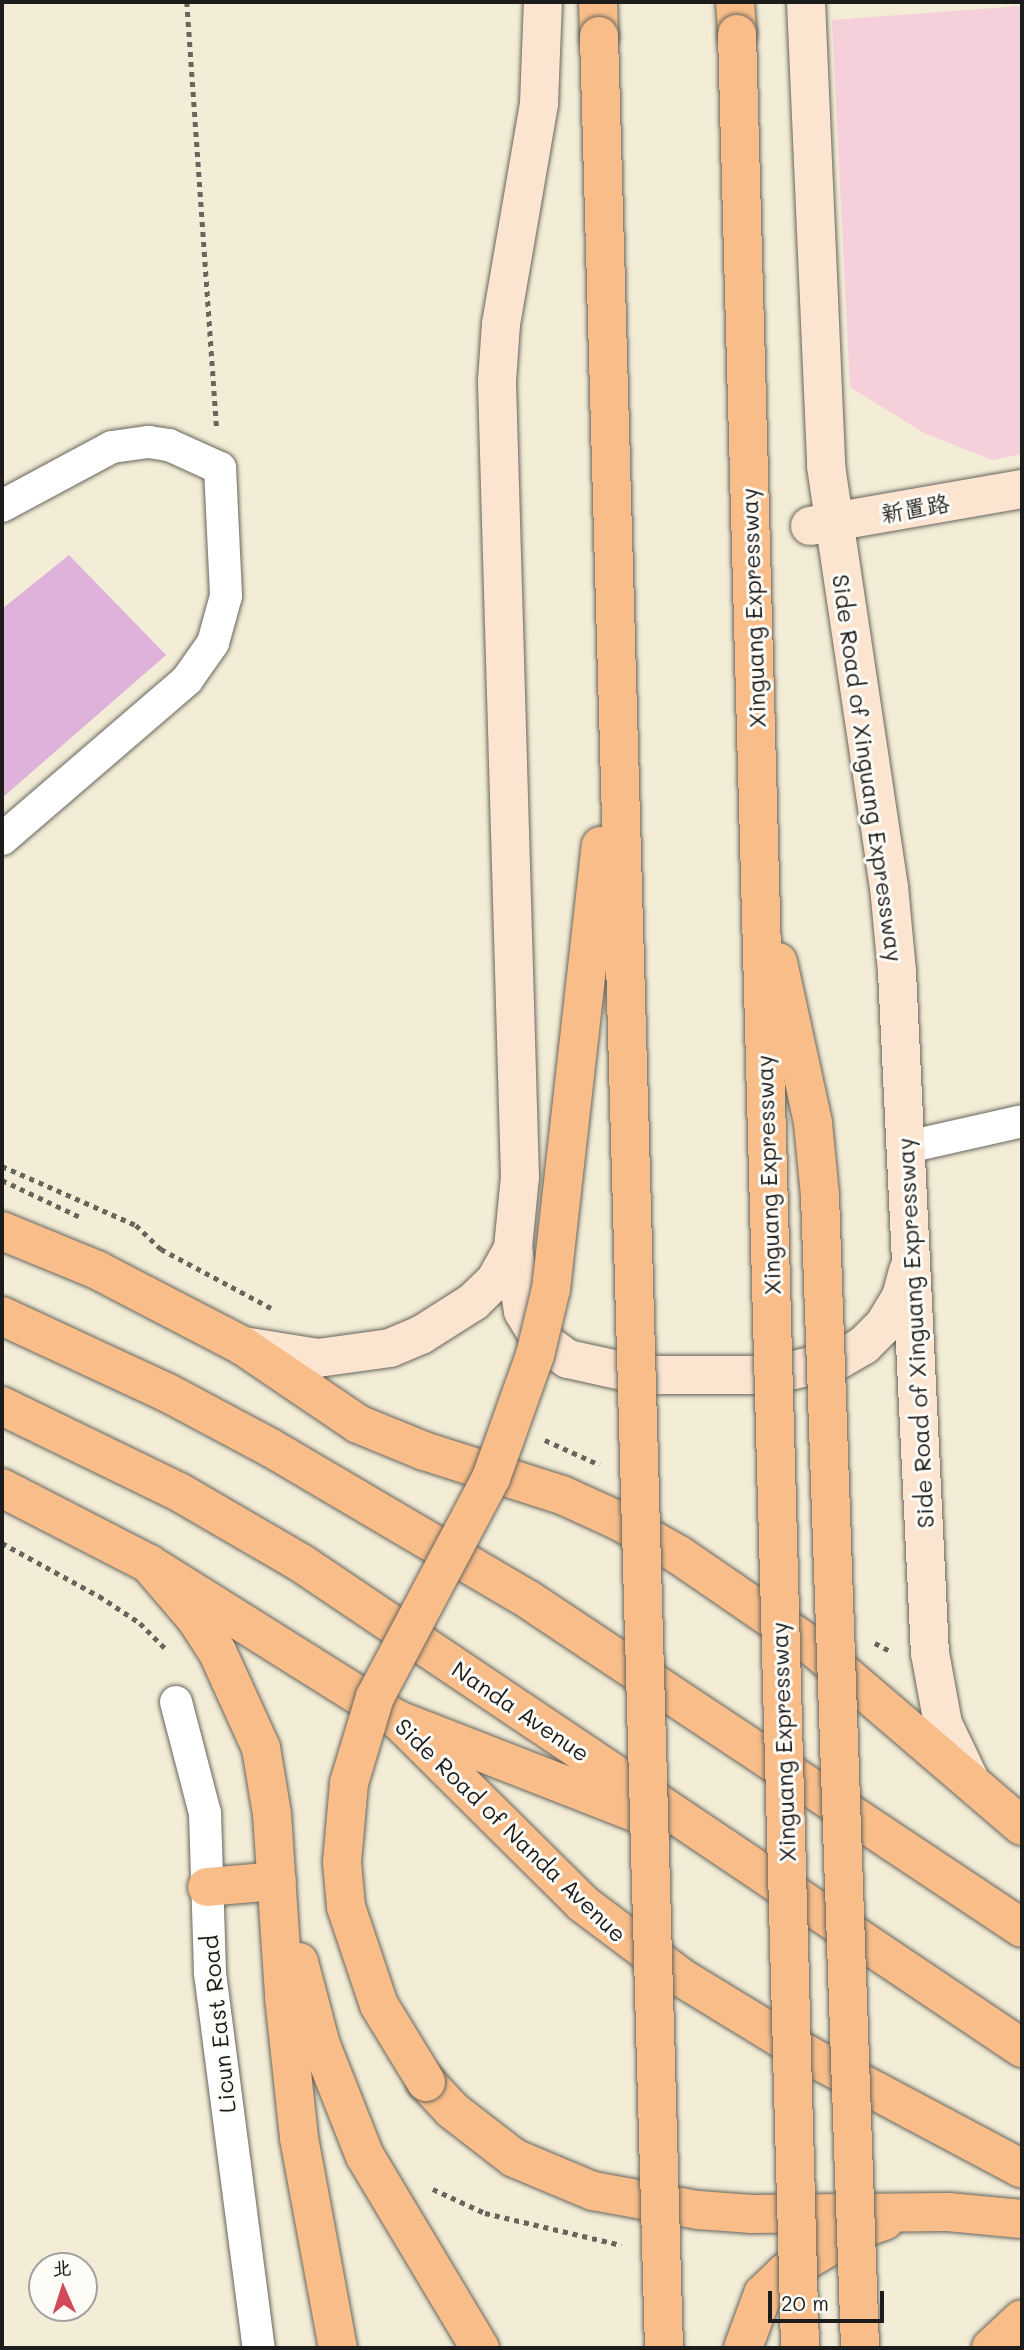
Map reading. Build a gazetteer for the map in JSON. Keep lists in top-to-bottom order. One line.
{"streets":{"main road":["新置路","Xinguang Expressway","Side Road of Xinguang Expressway","Nanda Avenue","Side Road of Nanda Avenue"],"street":["Licun East Road"]},"scale_bar":"20 m","north":"top"}
